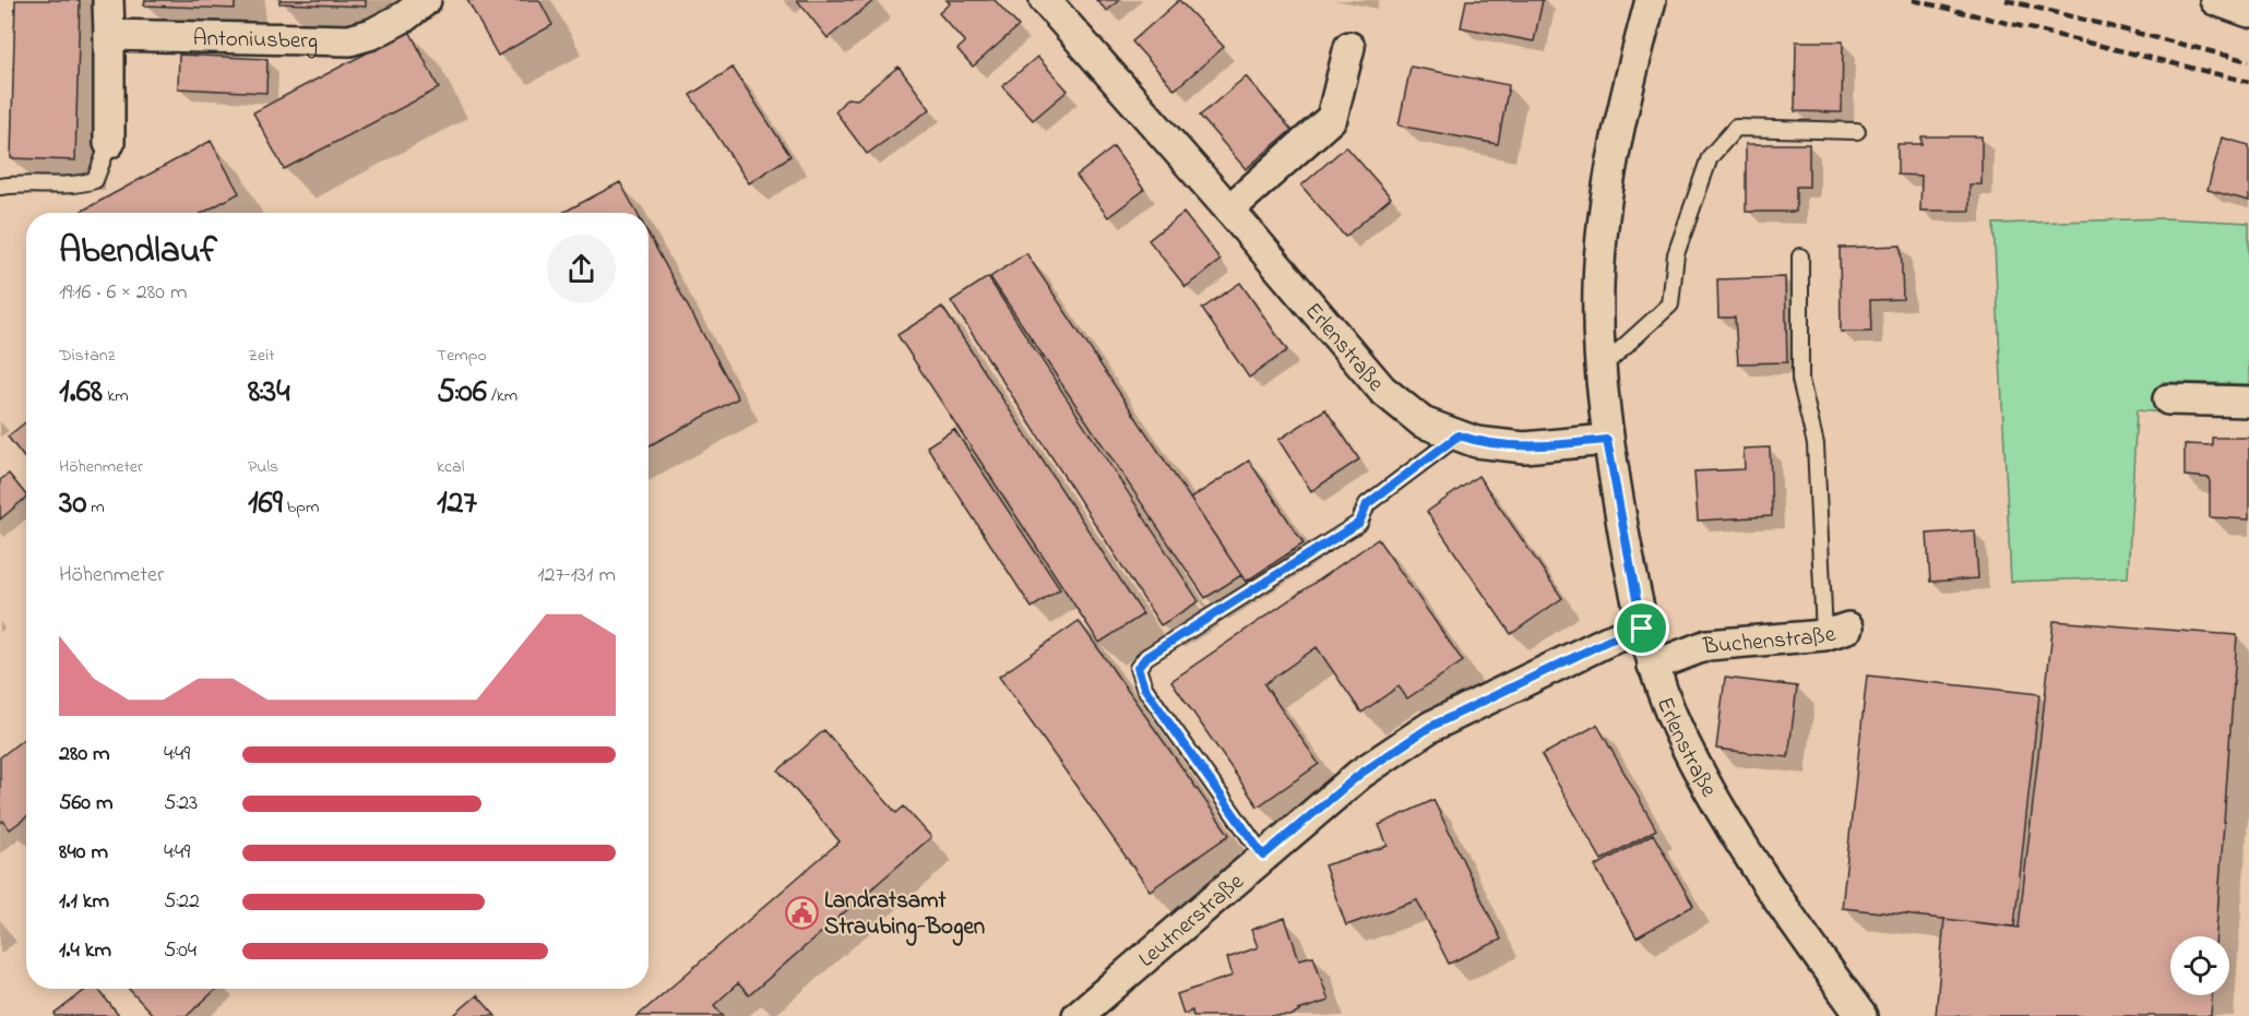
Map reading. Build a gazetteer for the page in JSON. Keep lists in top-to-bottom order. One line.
{"streets":{"street":["Antoniusberg","Erlenstraße","Buchenstraße","Leutnerstraße"]},"crossings":[["Erlenstraße","Buchenstraße"],["Erlenstraße","Leutnerstraße"]],"places":{"public building":["Landratsamt Straubing-Bogen"]},"page":{"heading":["Abendlauf","19:16 · 6 × 280 m"],"stats":[["Distanz","1.68 km"],["Zeit","8:34"],["Tempo","5:06 /km"],["Höhenmeter","30 m"],["Puls","169 bpm"],["kcal","127"]],"chart":["Höhenmeter","127–131 m"],"list":[{"name":"280 m","note":"4:49"},{"name":"560 m","note":"5:23"},{"name":"840 m","note":"4:49"},{"name":"1.1 km","note":"5:22"},{"name":"1.4 km","note":"5:04"}]}}
